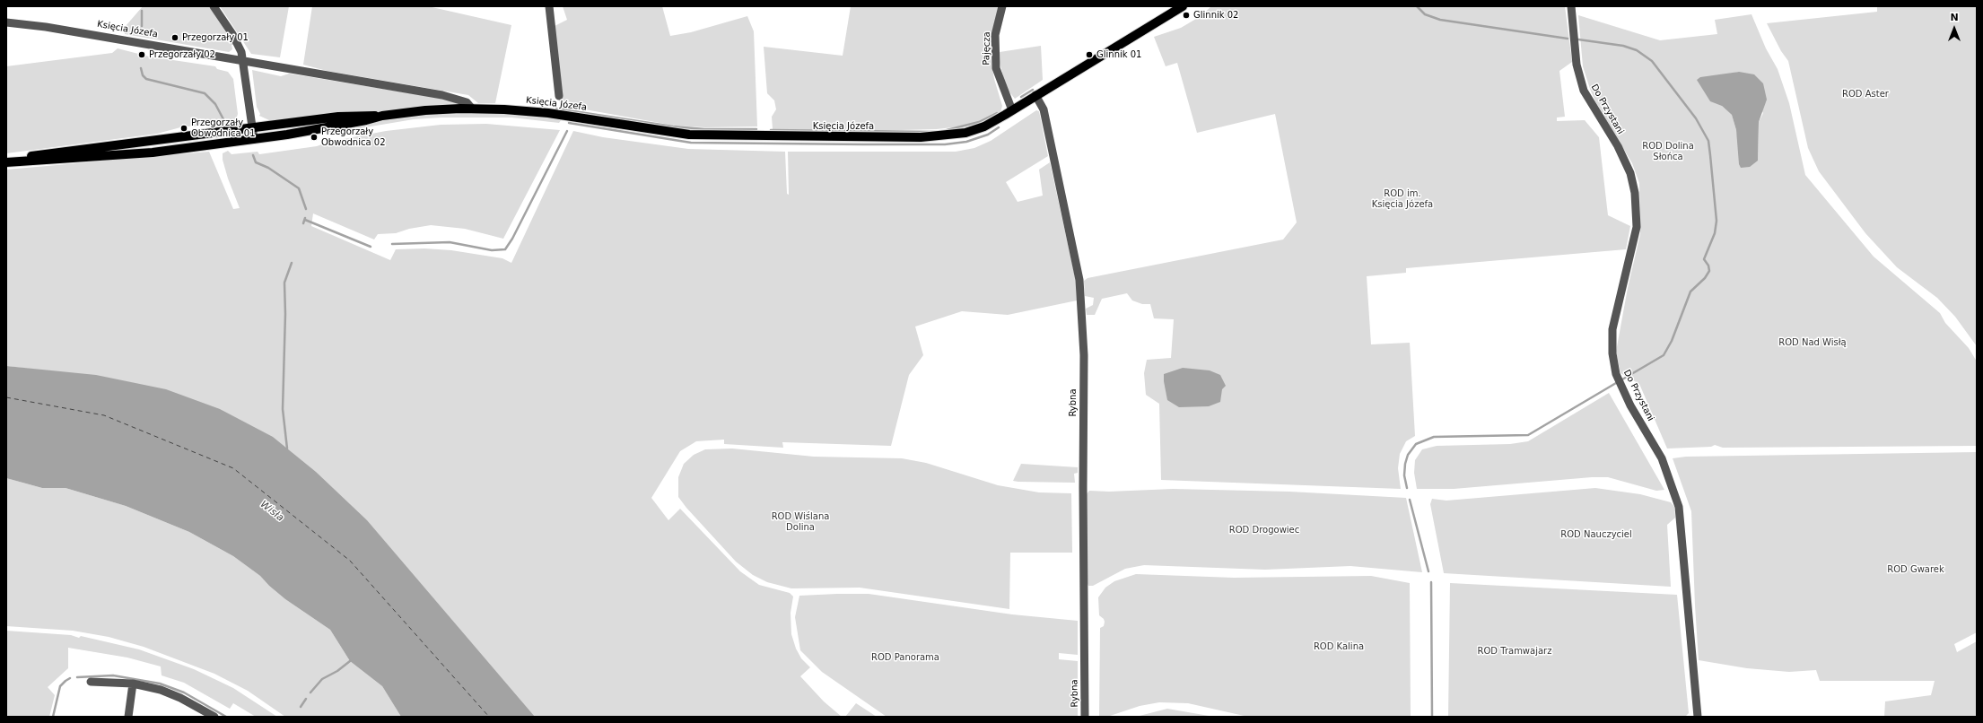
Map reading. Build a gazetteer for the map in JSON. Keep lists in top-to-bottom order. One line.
{"streets":{"main road":["Księcia Józefa"],"street":["Pajęcza","Do Przystani","Rybna"]},"crossings":[["Księcia Józefa","Pajęcza"],["Księcia Józefa","Rybna"]],"water":["Wisła"],"parks":["ROD Aster","ROD Dolina Słońca","ROD im. Księcia Józefa","ROD Nad Wisłą","ROD Wiślana Dolina","ROD Drogowiec","ROD Nauczyciel","ROD Gwarek","ROD Kalina","ROD Tramwajarz","ROD Panorama"],"places":["Glinnik 02","Przegorzały 01","Przegorzały 02","Glinnik 01","Przegorzały Obwodnica 01","Przegorzały Obwodnica 02"],"north":"top"}
